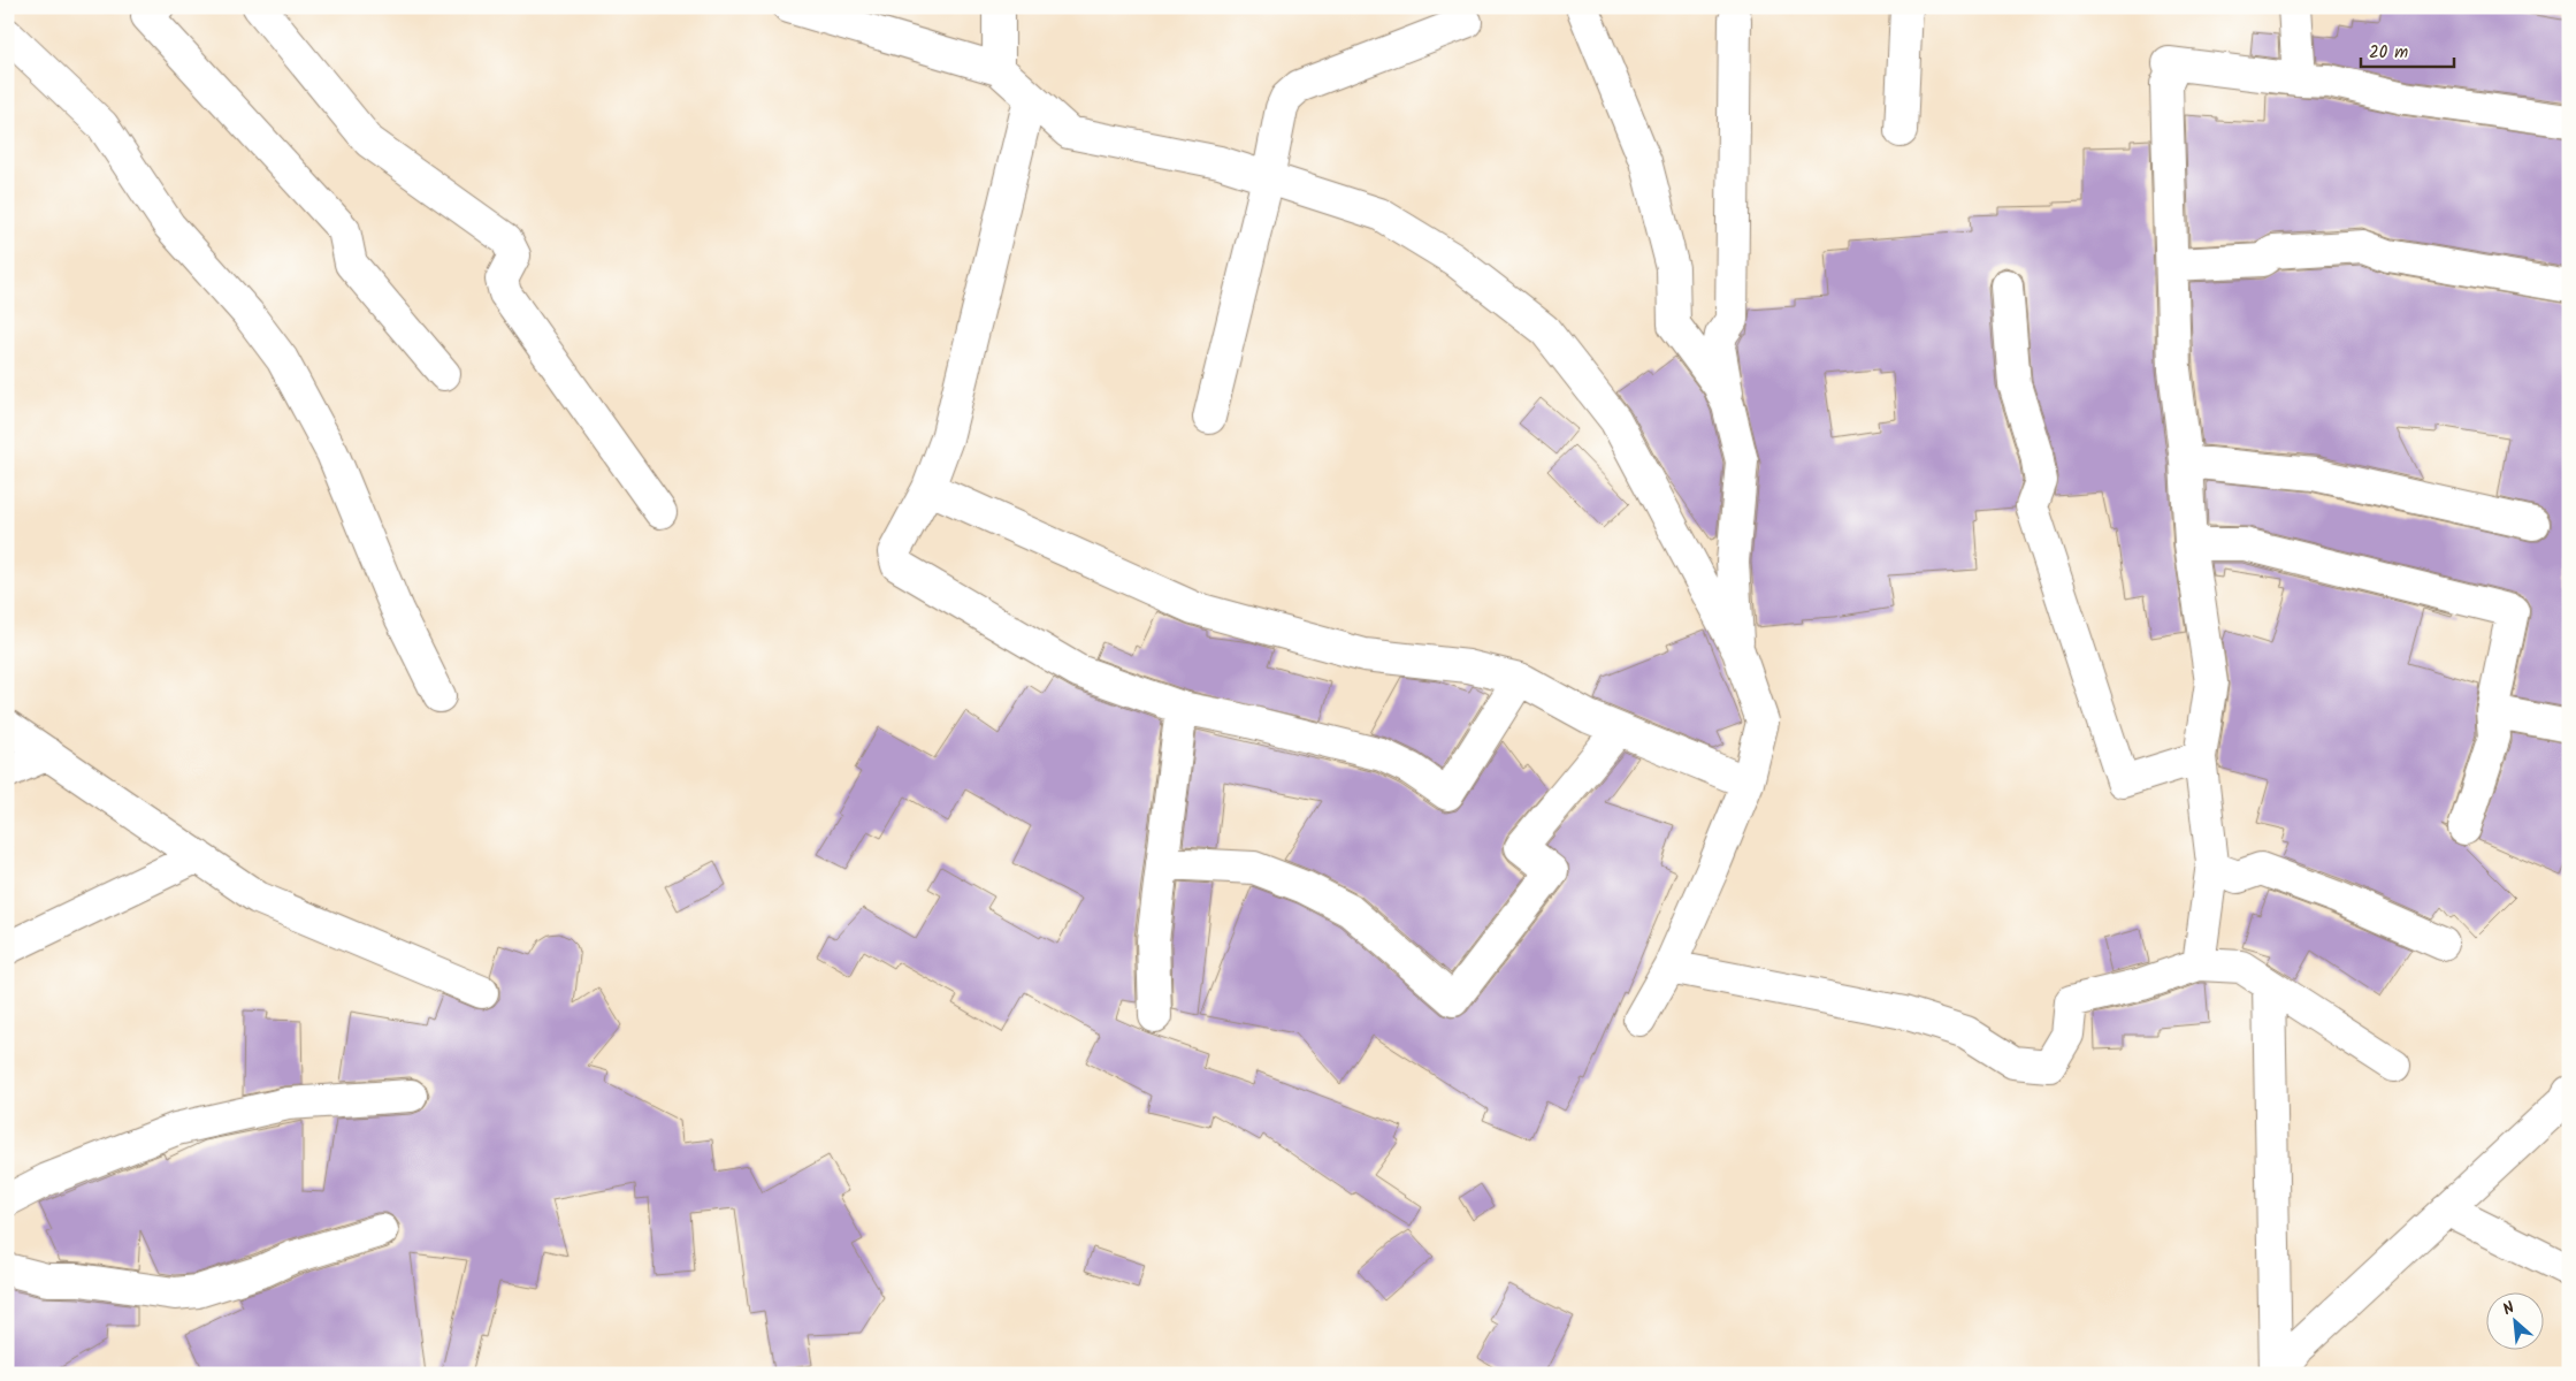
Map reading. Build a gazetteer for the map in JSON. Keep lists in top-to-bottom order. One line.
{"scale_bar":"20 m","north":"top left"}
